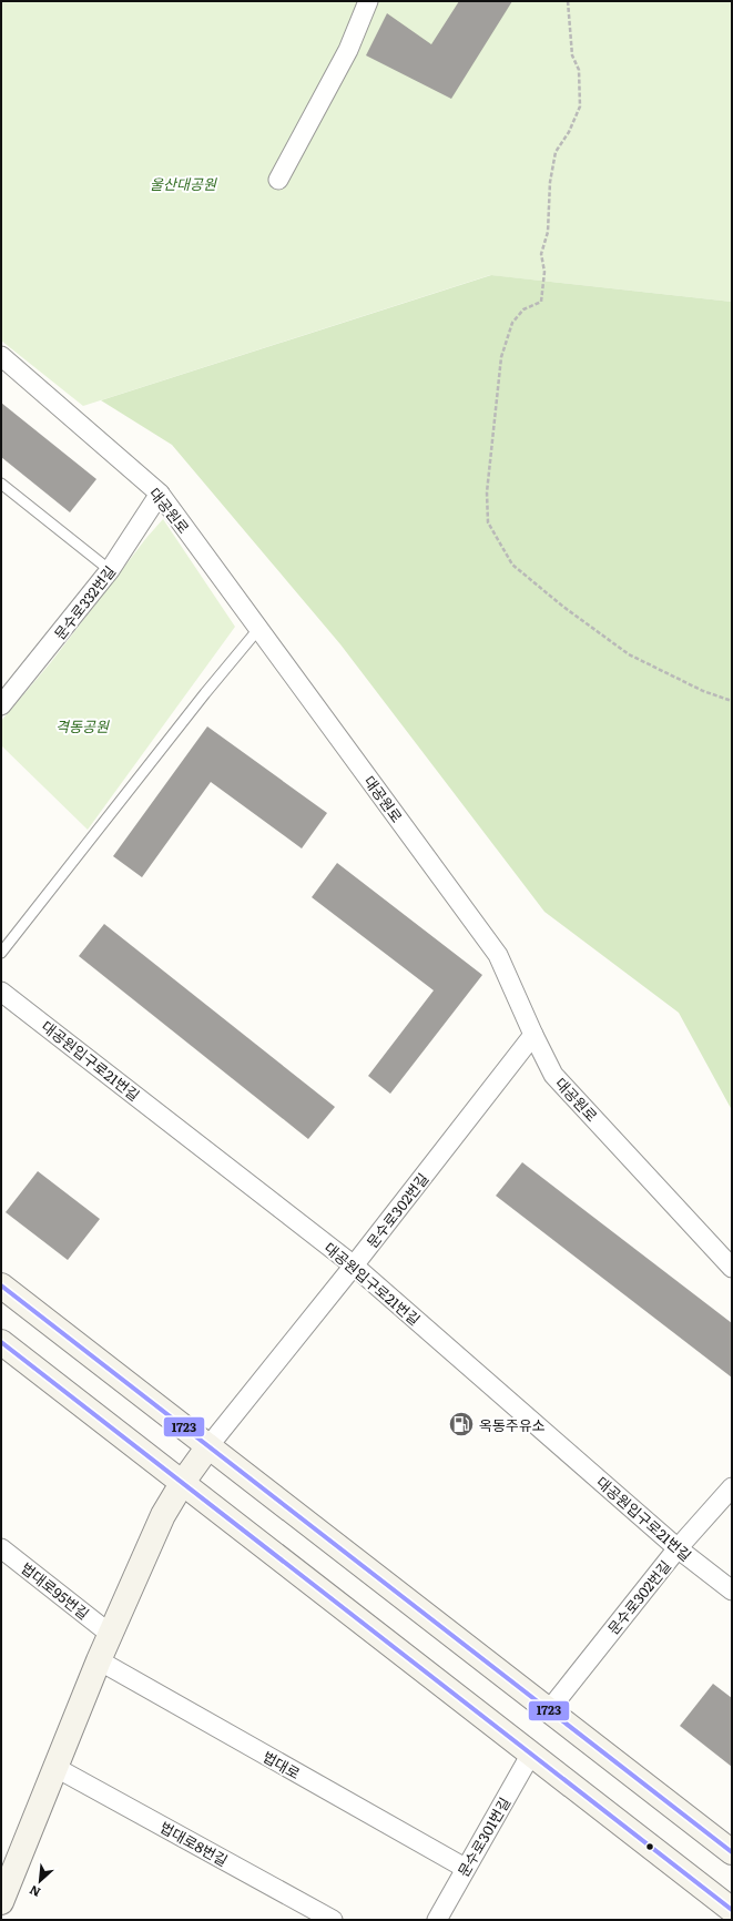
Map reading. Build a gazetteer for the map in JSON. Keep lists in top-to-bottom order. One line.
{"streets":{"street":["대공원로","문수로332번길","대공원입구로21번길","문수로302번길","법대로95번길","법대로","문수로301번길","법대로8번길"]},"crossings":[["대공원로","문수로332번길"],["대공원로","문수로302번길"],["대공원입구로21번길","문수로302번길"],["법대로","문수로301번길"]],"parks":["울산대공원","격동공원"],"places":{"fuel station":["옥동주유소"]},"lines":["transit line 1723"],"north":"bottom left"}
